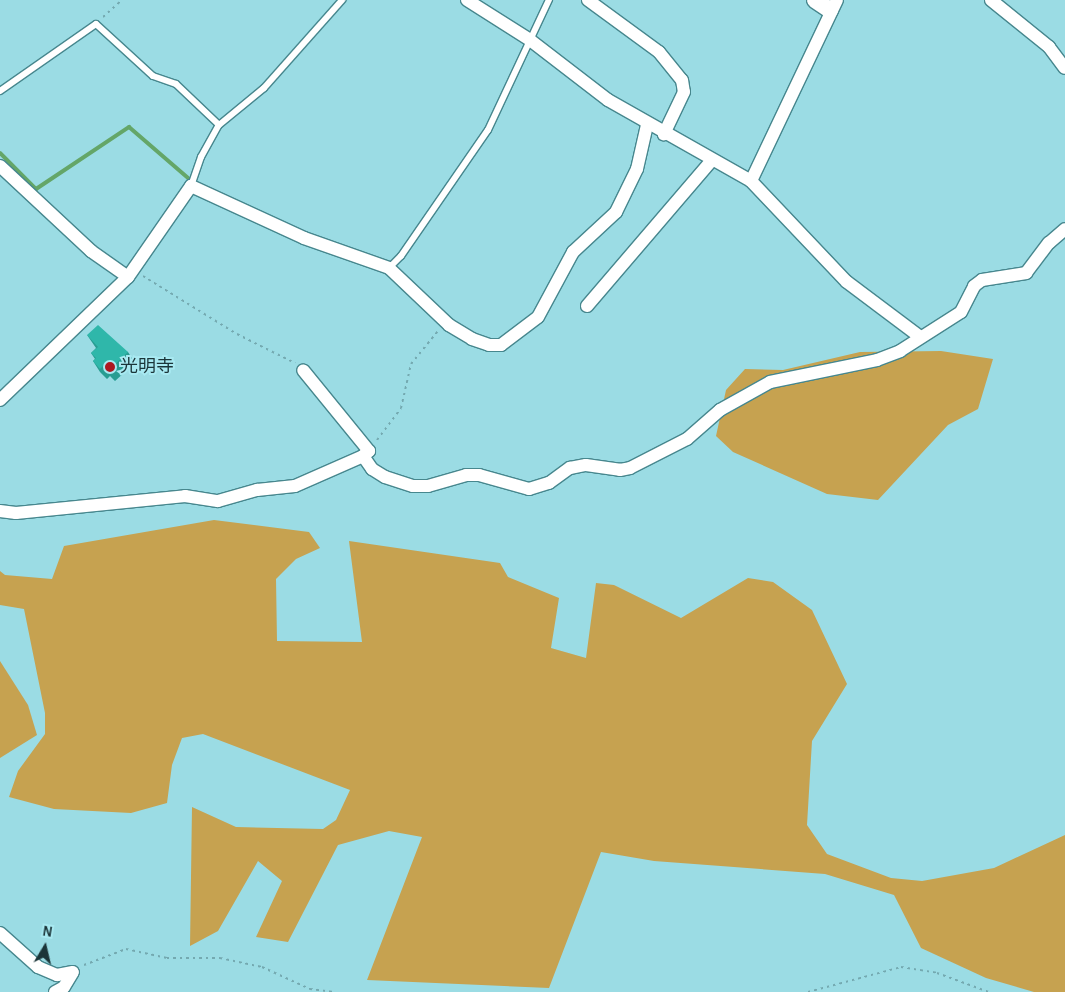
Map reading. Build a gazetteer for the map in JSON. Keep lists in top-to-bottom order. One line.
{"places":["光明寺"],"north":"top"}
